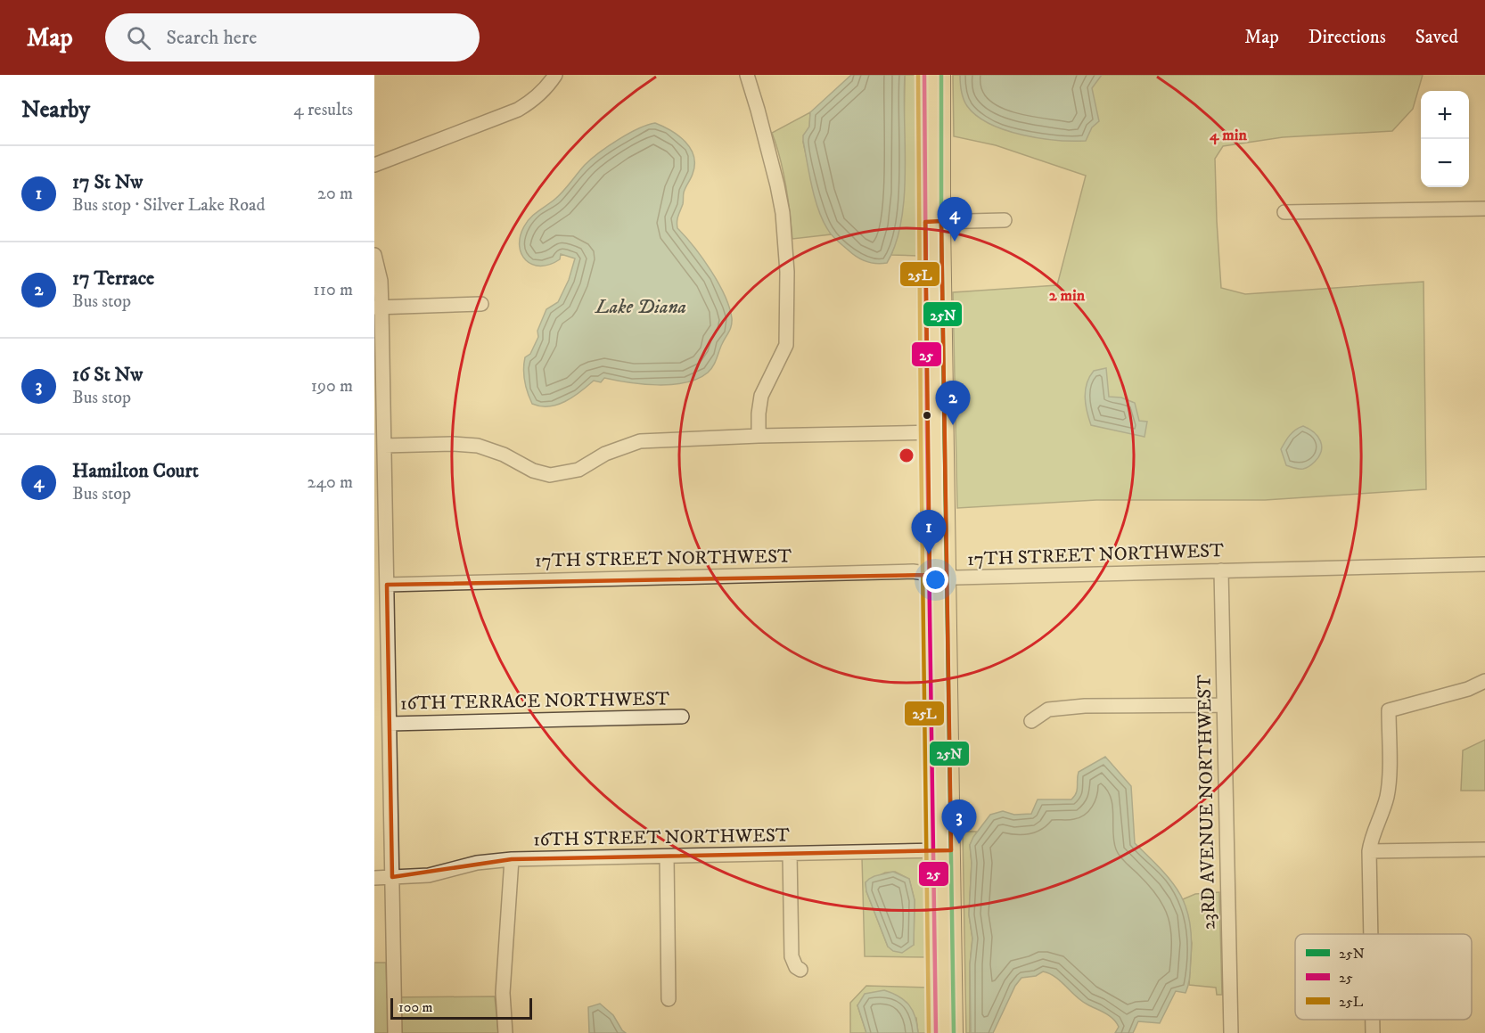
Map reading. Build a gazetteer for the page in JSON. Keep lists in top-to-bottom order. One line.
{"streets":{"street":["17TH STREET NORTHWEST","16TH TERRACE NORTHWEST","23RD AVENUE NORTHWEST","16TH STREET NORTHWEST"]},"crossings":[["17TH STREET NORTHWEST","23RD AVENUE NORTHWEST"]],"water":["Lake Diana"],"lines":["transit line 25N","transit line 25","transit line 25L"],"legend":["25N","25","25L"],"scale_bar":"100 m","page":{"header":"Map","search":"Search here","nav":["Map","Directions","Saved"],"heading":["Nearby","4 results"],"map_buttons":["+","−"],"list":[{"mark":"1","name":"17 St Nw","note":"Bus stop · Silver Lake Road","value":"20 m"},{"mark":"2","name":"17 Terrace","note":"Bus stop","value":"110 m"},{"mark":"3","name":"16 St Nw","note":"Bus stop","value":"190 m"},{"mark":"4","name":"Hamilton Court","note":"Bus stop","value":"240 m"}],"pins":["4","2","1","3"],"scale":"100 m"},"rings":["4 min","2 min"]}
